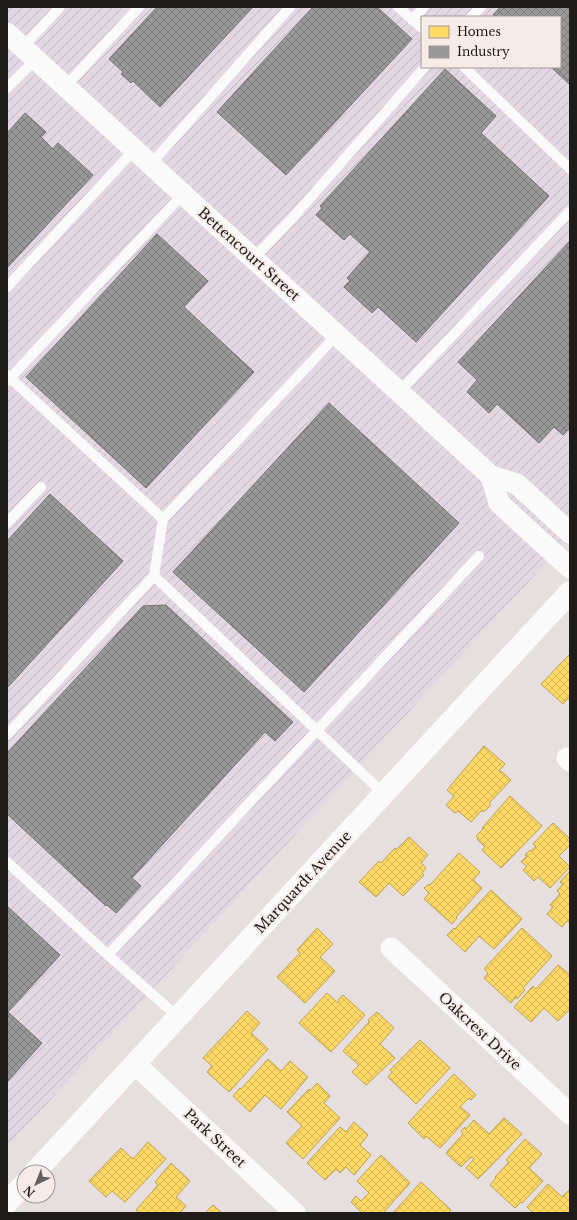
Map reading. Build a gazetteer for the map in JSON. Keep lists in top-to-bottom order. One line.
{"streets":{"main road":["Marquardt Avenue"],"street":["Bettencourt Street","Oakcrest Drive","Park Street"]},"crossings":[["Marquardt Avenue","Park Street"]],"legend":["Homes","Industry"],"north":"bottom left"}
